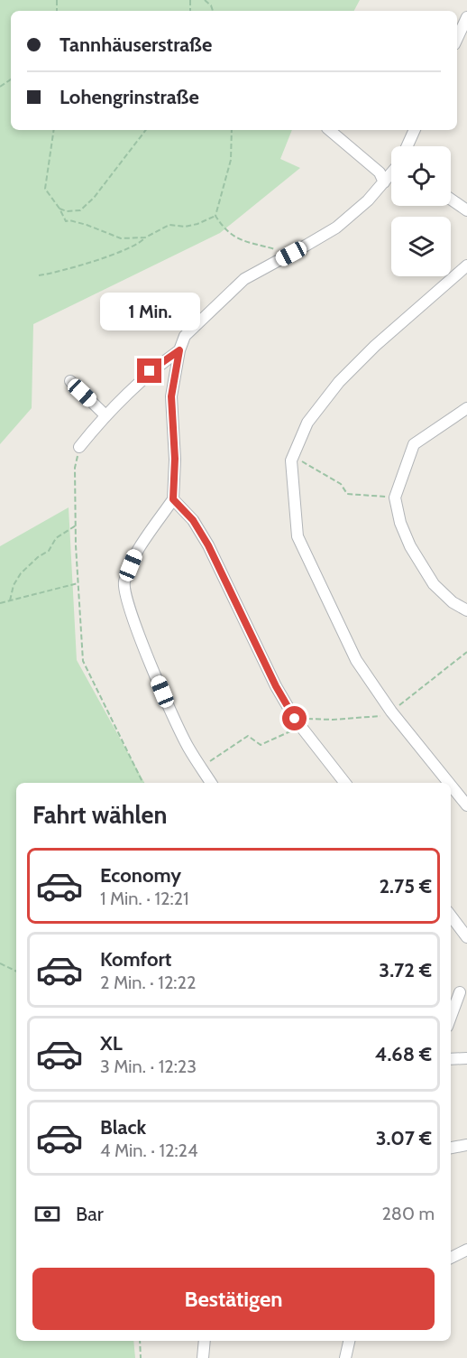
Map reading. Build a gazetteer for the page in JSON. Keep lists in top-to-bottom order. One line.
{"page":{"banner":["Tannhäuserstraße","Lohengrinstraße"],"bubble":"1 Min.","heading":"Fahrt wählen","list":[{"name":"Economy","note":"1 Min. · 12:21","value":"2.75 €"},{"name":"Komfort","note":"2 Min. · 12:22","value":"3.72 €"},{"name":"XL","note":"3 Min. · 12:23","value":"4.68 €"},{"name":"Black","note":"4 Min. · 12:24","value":"3.07 €"}],"pay":["Bar","280 m"],"buttons":"Bestätigen"}}
